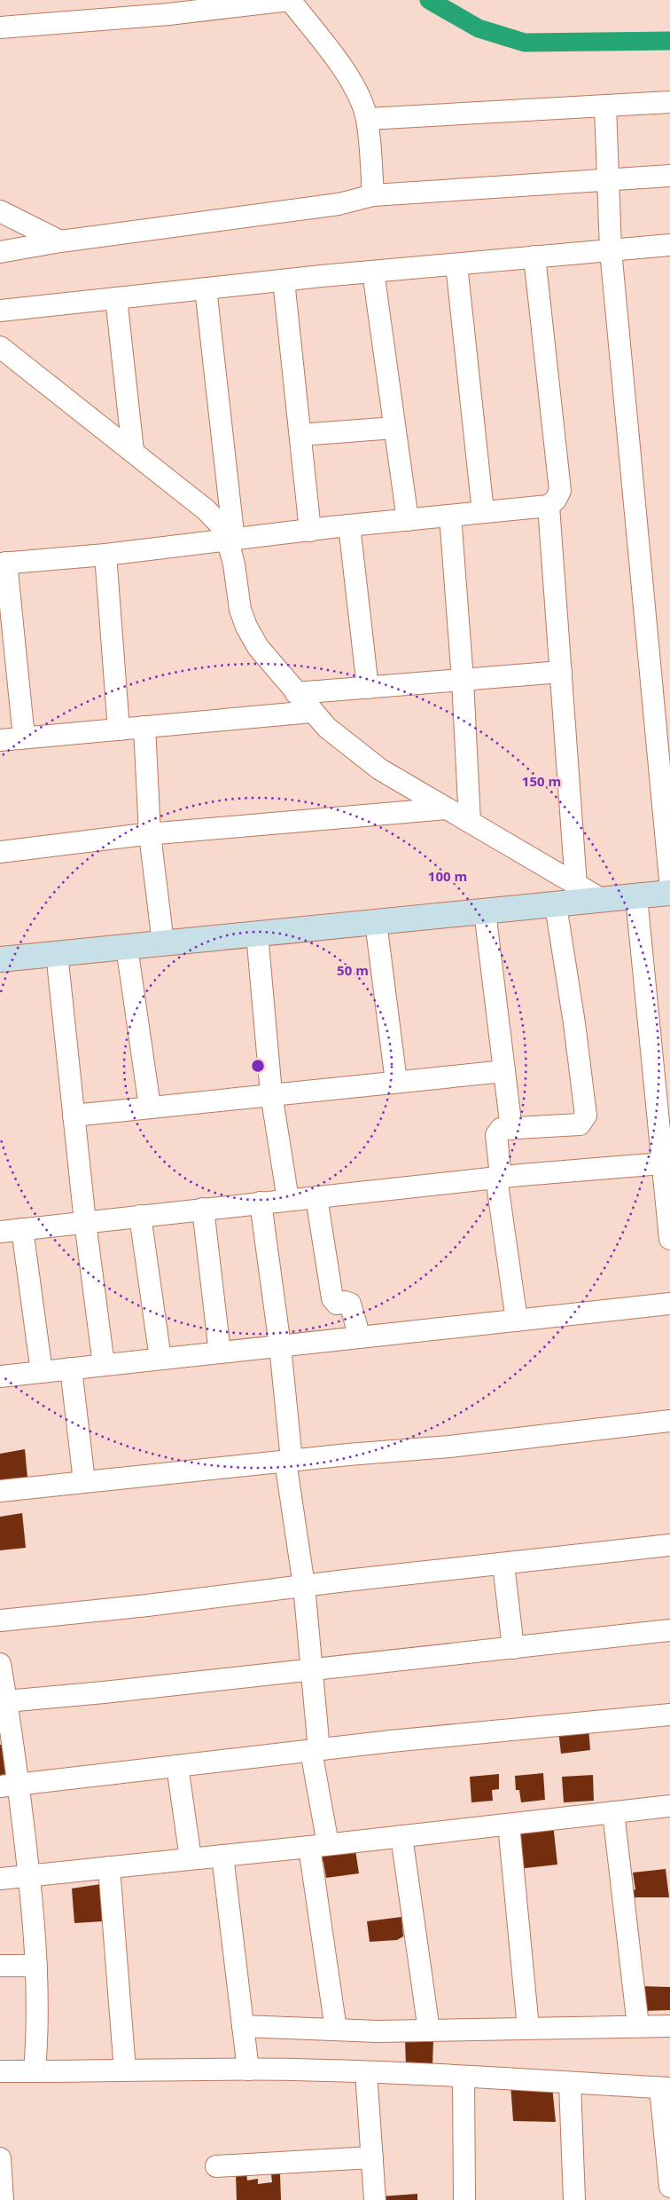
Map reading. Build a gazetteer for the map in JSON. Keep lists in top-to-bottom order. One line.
{"rings":["150 m","100 m","50 m"]}
